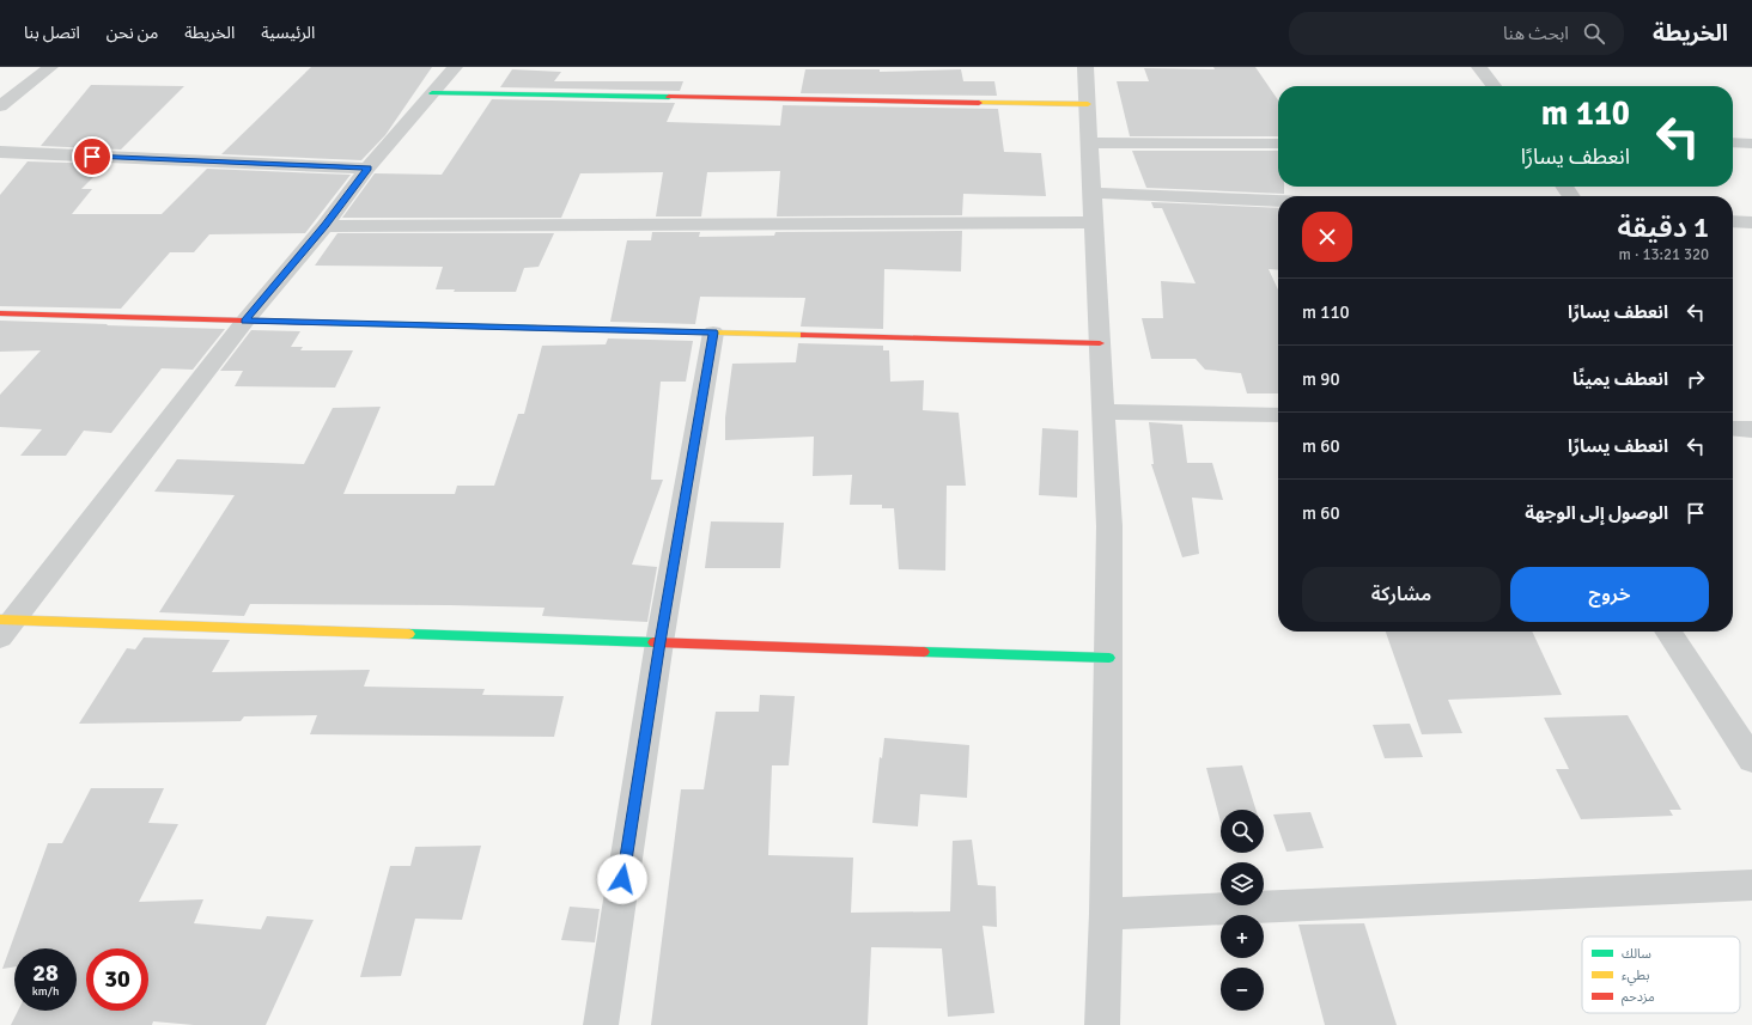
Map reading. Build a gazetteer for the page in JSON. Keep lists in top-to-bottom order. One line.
{"legend":["سالك","بطيء","مزدحم"],"page":{"header":"الخريطة","search":"ابحث هنا","nav":["الرئيسية","الخريطة","من نحن","اتصل بنا"],"turn":["110 m","انعطف يسارًا"],"heading":["1 دقيقة","320 m · 13:21"],"list":[{"name":"انعطف يسارًا","value":"110 m"},{"name":"انعطف يمينًا","value":"90 m"},{"name":"انعطف يسارًا","value":"60 m"},{"name":"الوصول إلى الوجهة","value":"60 m"}],"buttons":["خروج","مشاركة"],"map_buttons":["+","−"],"speed":"28 km/h","limit":"30"}}
